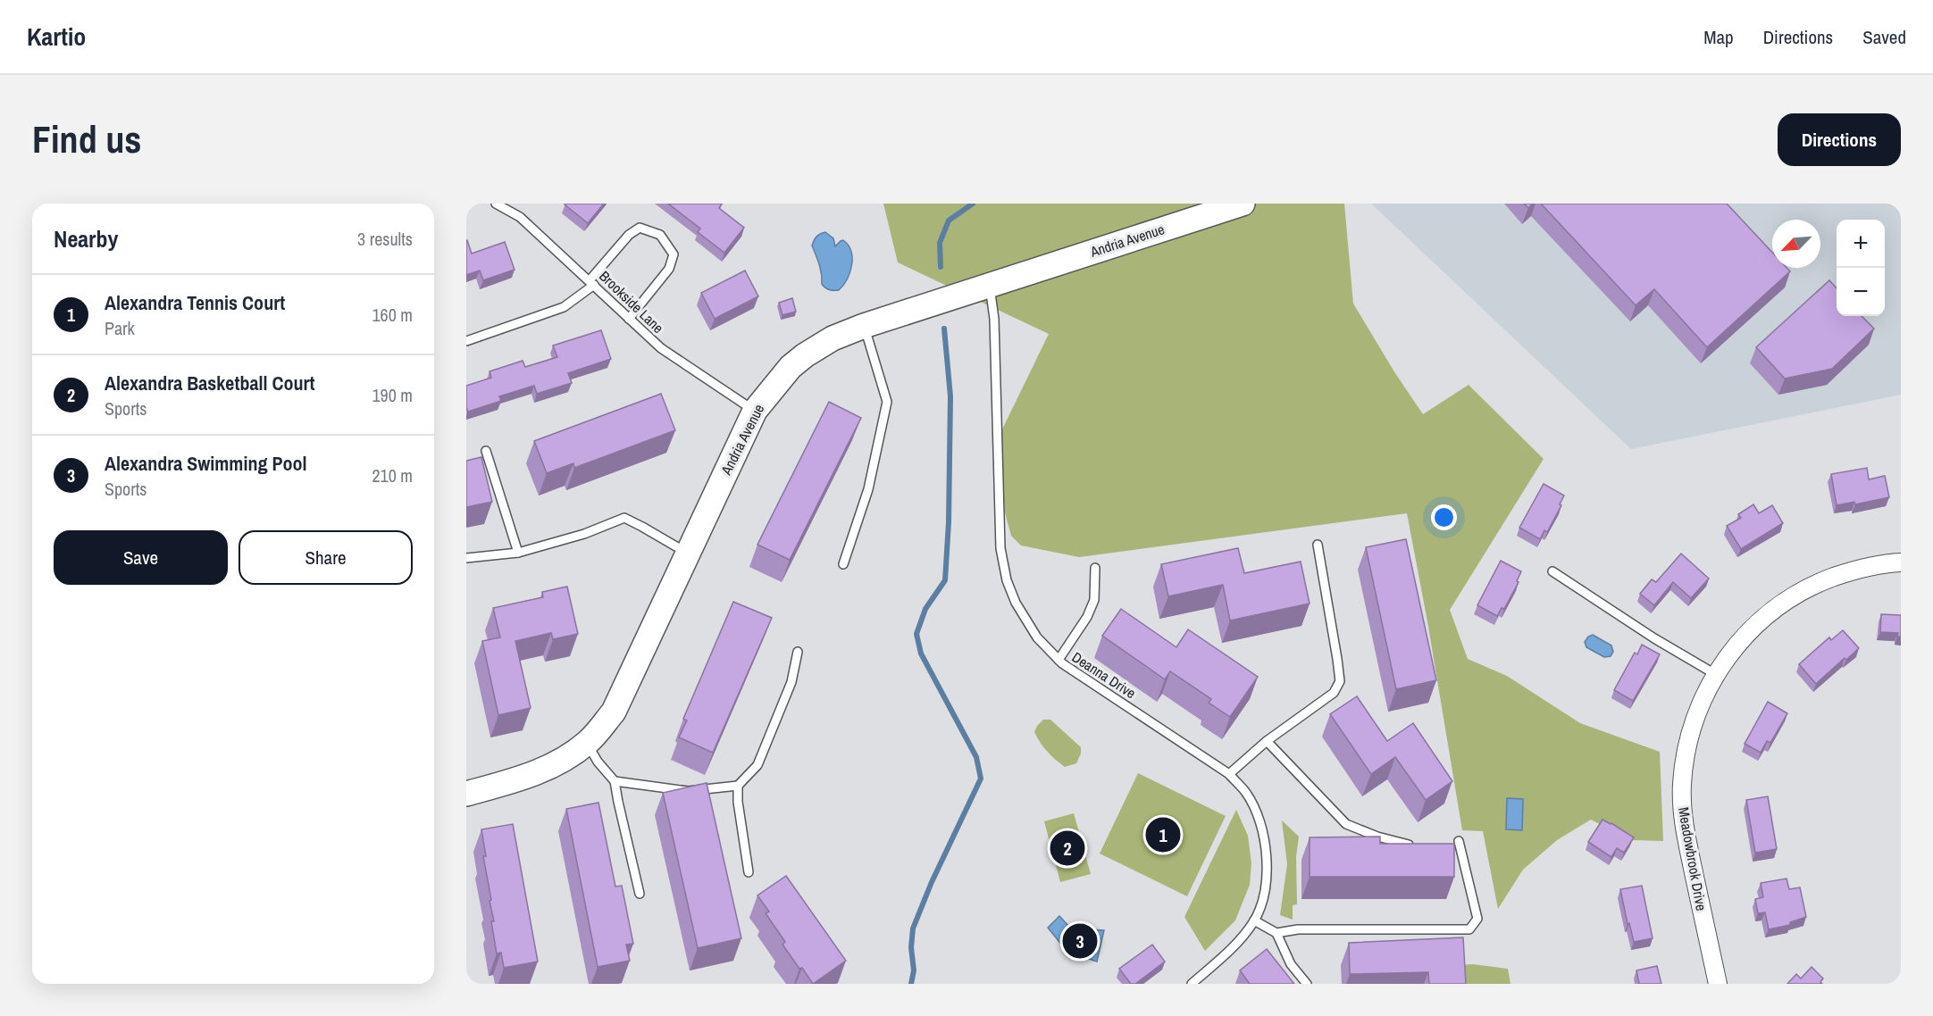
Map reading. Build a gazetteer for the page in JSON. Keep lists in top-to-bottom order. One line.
{"streets":{"street":["Andria Avenue","Meadowbrook Drive"],"lane":["Brookside Lane","Deanna Drive"]},"crossings":[["Andria Avenue","Brookside Lane"],["Andria Avenue","Deanna Drive"]],"north":"bottom left","page":{"header":"Kartio","nav":["Map","Directions","Saved"],"buttons":["Directions",["Save","Share"]],"title":"Find us","heading":["Nearby","3 results"],"map_buttons":["+","−"],"list":[{"mark":"1","name":"Alexandra Tennis Court","note":"Park","value":"160 m"},{"mark":"2","name":"Alexandra Basketball Court","note":"Sports","value":"190 m"},{"mark":"3","name":"Alexandra Swimming Pool","note":"Sports","value":"210 m"}],"pins":["1","2","3"]}}
